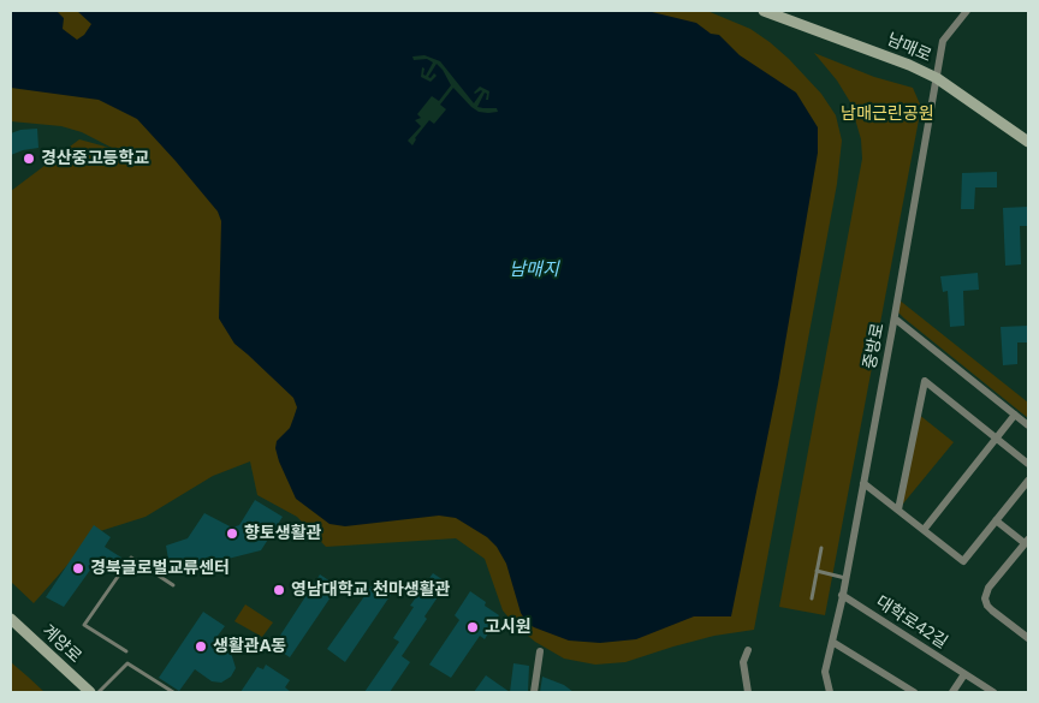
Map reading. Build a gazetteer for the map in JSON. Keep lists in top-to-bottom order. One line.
{"streets":{"street":["남매로","중방로","대학로42길","계양로"]},"crossings":[["남매로","중방로"],["중방로","대학로42길"]],"water":["남매지"],"parks":["남매근린공원"],"places":["경산중고등학교","향토생활관","경북글로벌교류센터","영남대학교 천마생활관","고시원","생활관A동"]}
